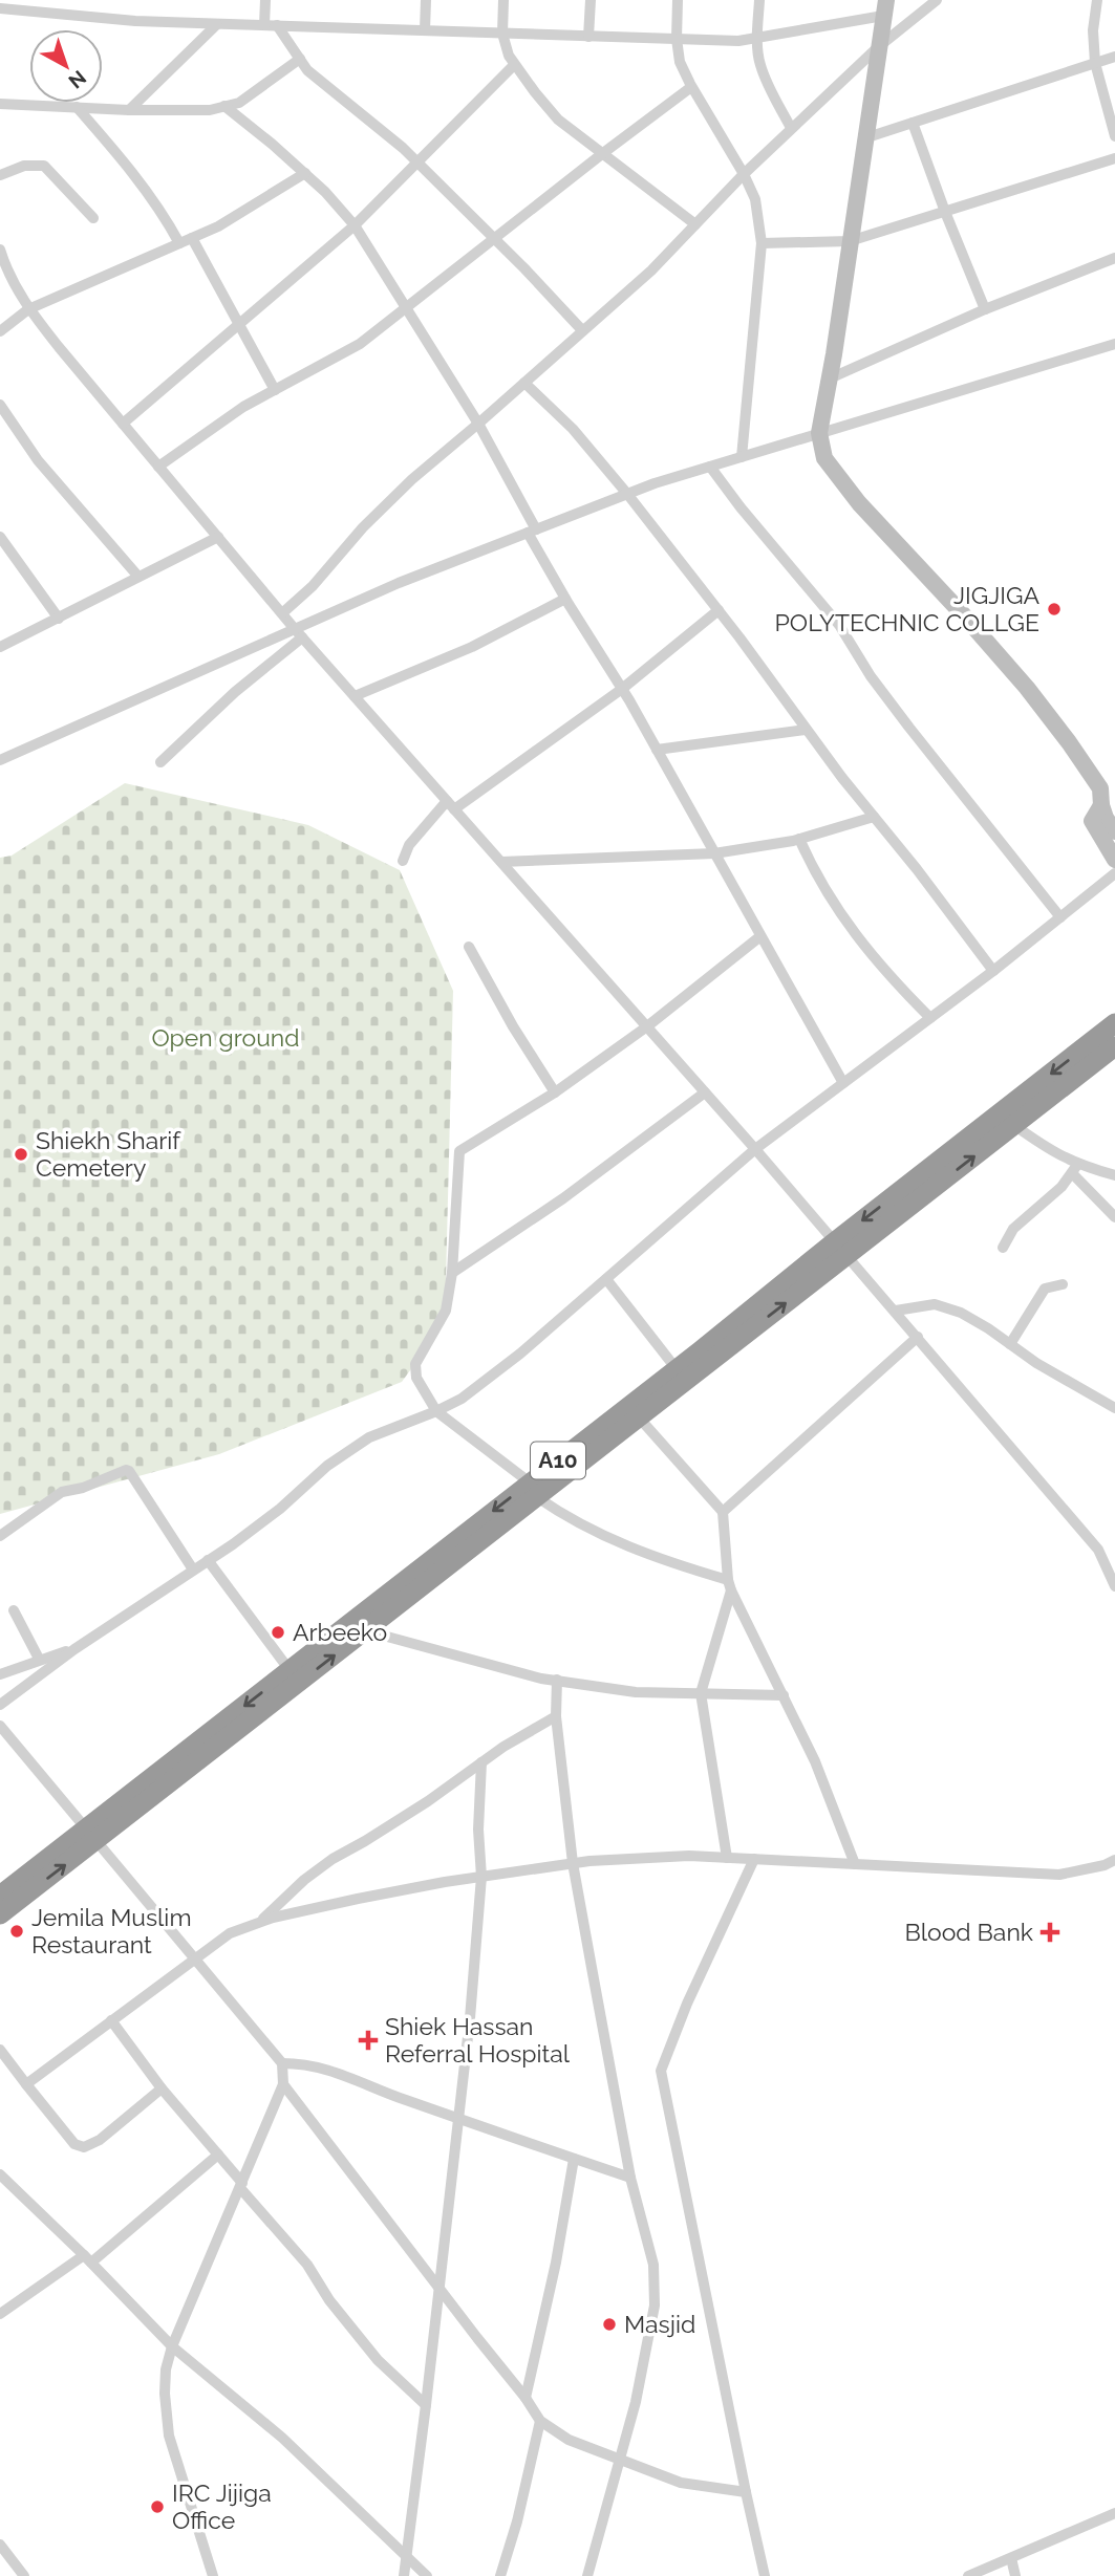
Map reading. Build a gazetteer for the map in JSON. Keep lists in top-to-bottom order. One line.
{"streets":{"highway":["A10"]},"parks":["Open ground"],"places":{"other":["JIGJIGA POLYTECHNIC COLLGE","Shiekh Sharif Cemetery","Arbeeko","Jemila Muslim Restaurant","Masjid","IRC Jijiga Office"],"health":["Blood Bank","Shiek Hassan Referral Hospital"]},"north":"bottom right"}
